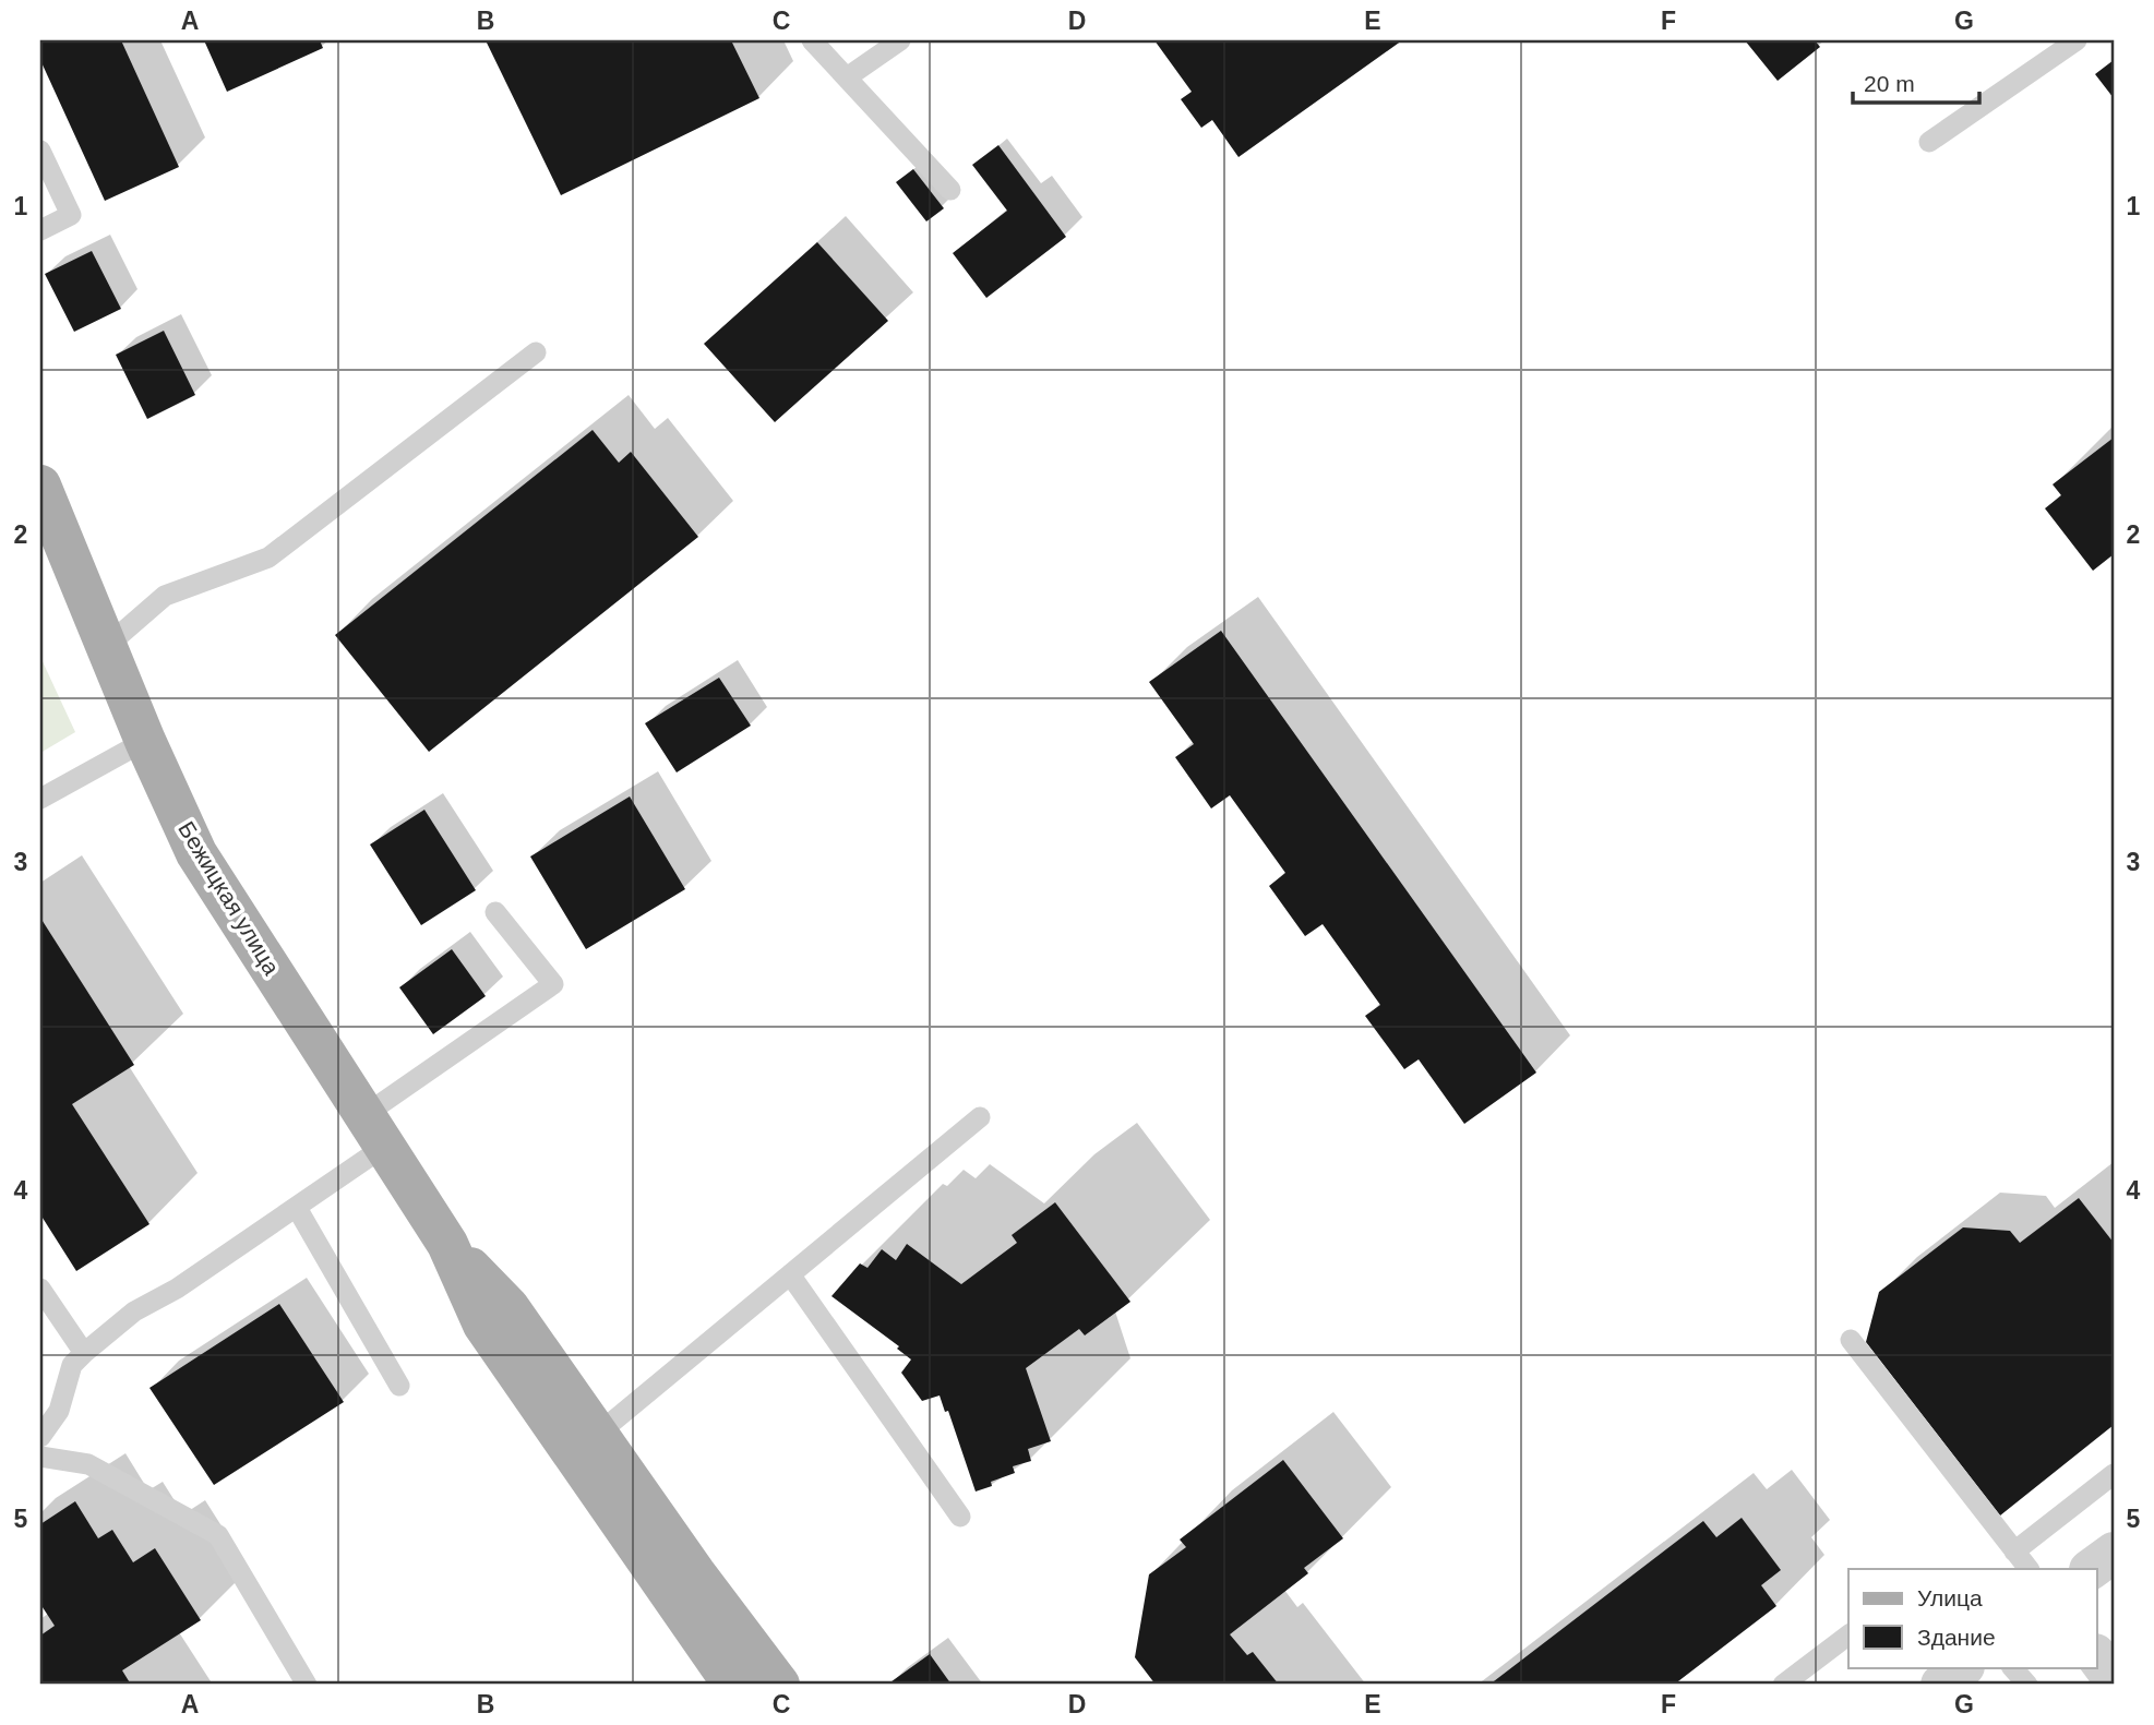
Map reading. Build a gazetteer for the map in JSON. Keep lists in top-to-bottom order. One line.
{"streets":{"main road":["Бежицкая улица"]},"legend":["Улица","Здание"],"scale_bar":"20 m","grid":{"columns":["A","B","C","D","E","F","G"],"rows":["1","2","3","4","5"]}}
